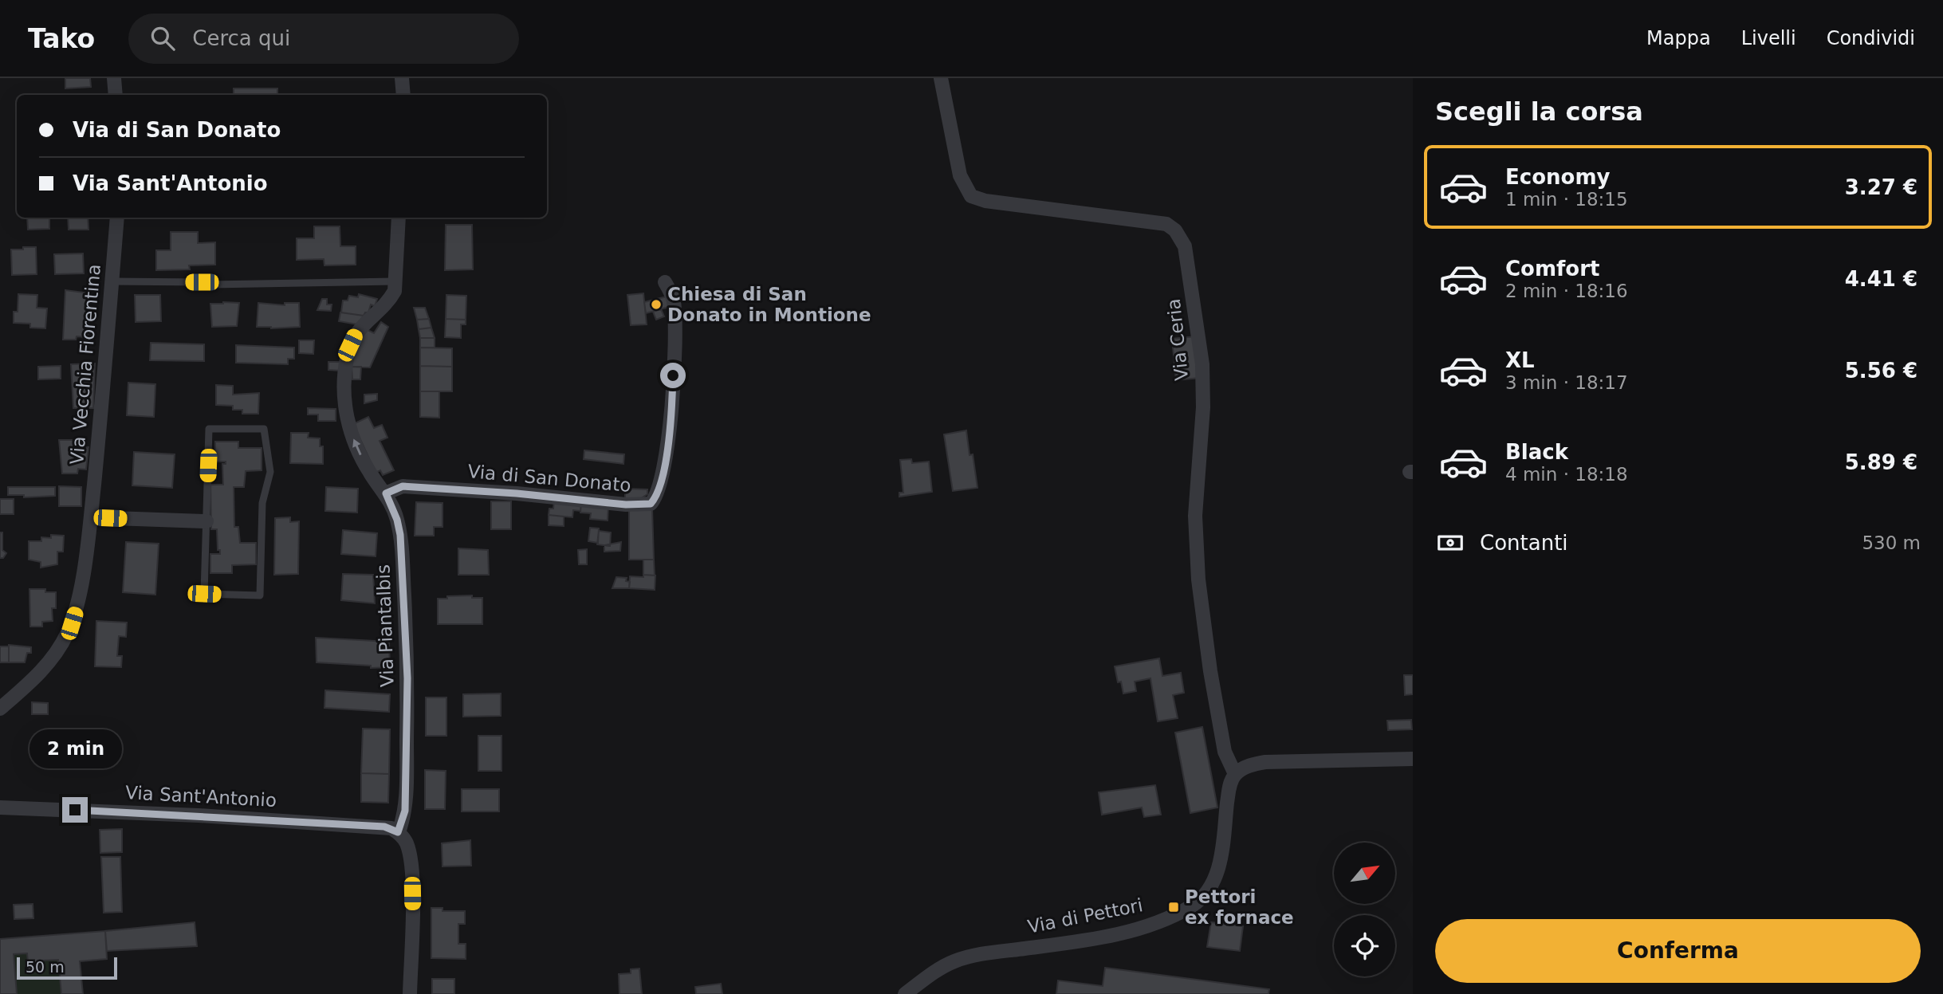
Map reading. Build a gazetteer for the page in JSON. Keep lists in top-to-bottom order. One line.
{"streets":{"street":["Via Ceria","Via Vecchia Fiorentina","Via di San Donato","Via Piantalbis","Via Sant'Antonio","Via di Pettori"]},"crossings":[["Via Ceria","Via di Pettori"],["Via di San Donato","Via Piantalbis"],["Via Piantalbis","Via Sant'Antonio"]],"places":{"other":["Chiesa di San Donato in Montione"],"transit":["Pettori ex fornace"]},"scale_bar":"50 m","north":"top right","page":{"header":"Tako","search":"Cerca qui","nav":["Mappa","Livelli","Condividi"],"heading":"Scegli la corsa","banner":["Via di San Donato","Via Sant'Antonio"],"list":[{"name":"Economy","note":"1 min · 18:15","value":"3.27 €"},{"name":"Comfort","note":"2 min · 18:16","value":"4.41 €"},{"name":"XL","note":"3 min · 18:17","value":"5.56 €"},{"name":"Black","note":"4 min · 18:18","value":"5.89 €"}],"pay":["Contanti","530 m"],"bubble":"2 min","buttons":"Conferma","scale":"50 m"}}
